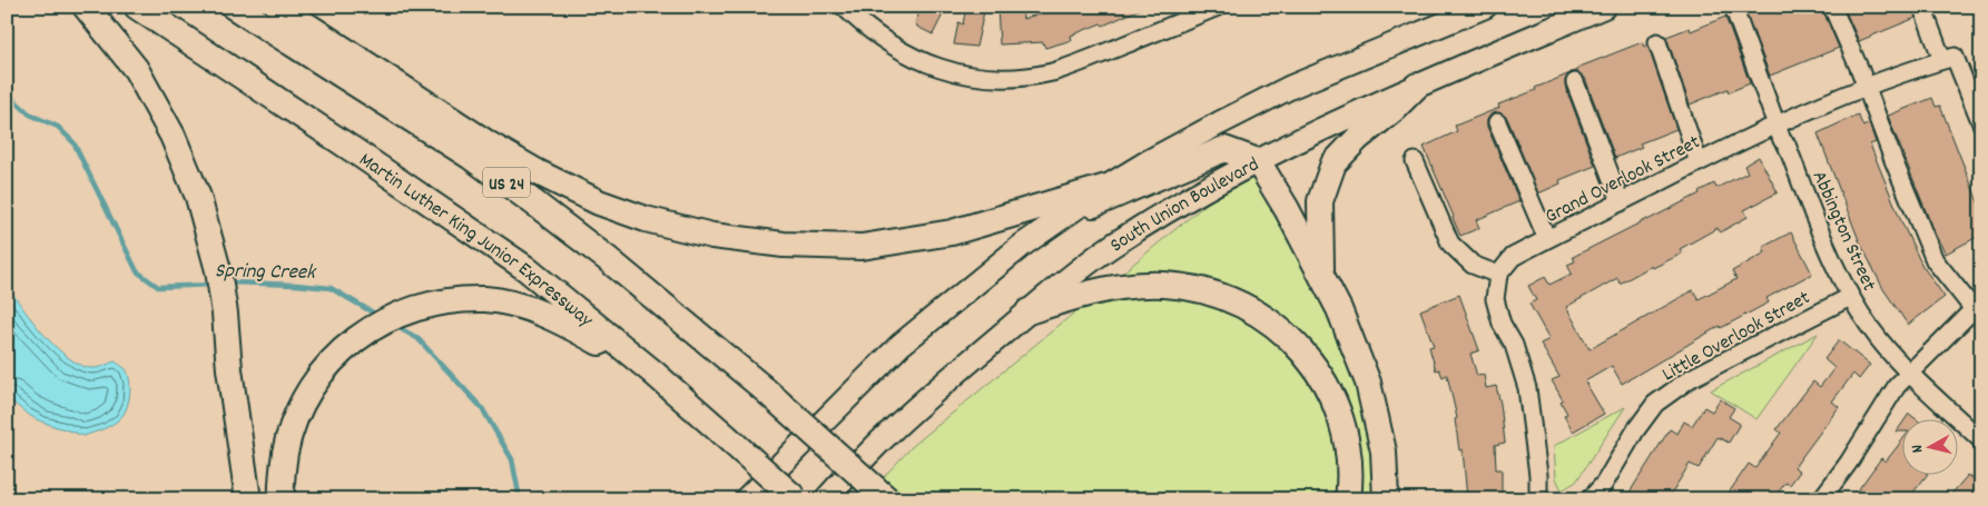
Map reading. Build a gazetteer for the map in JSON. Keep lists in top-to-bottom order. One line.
{"streets":{"highway":["US 24","Martin Luther King Junior Expressway"],"main road":["South Union Boulevard"],"street":["Grand Overlook Street","Abbington Street","Little Overlook Street"]},"crossings":[["Grand Overlook Street","Abbington Street"],["Abbington Street","Little Overlook Street"]],"water":["Spring Creek"],"north":"left"}
